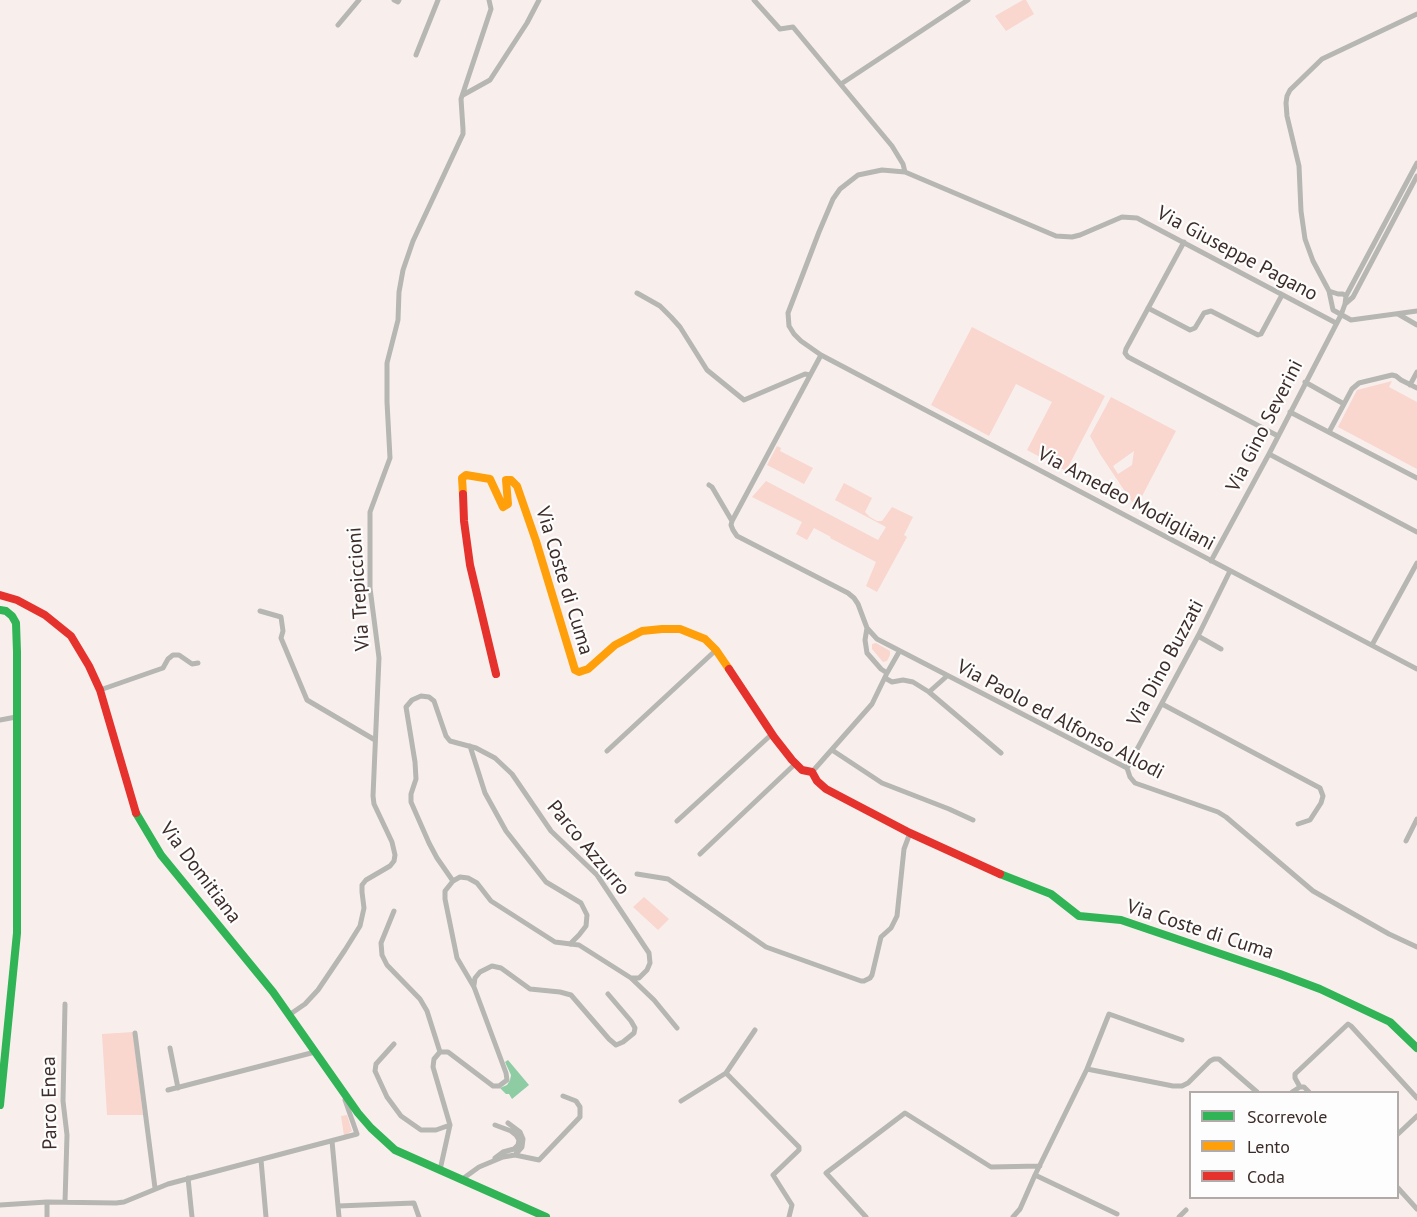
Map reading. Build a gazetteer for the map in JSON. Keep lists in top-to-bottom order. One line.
{"streets":{"street":["Via Giuseppe Pagano","Via Gino Severini","Via Amedeo Modigliani","Via Coste di Cuma","Via Trepiccioni","Via Dino Buzzati","Via Paolo ed Alfonso Allodi","Parco Azzurro","Via Domitiana","Parco Enea"]},"crossings":[["Via Giuseppe Pagano","Via Gino Severini"],["Via Giuseppe Pagano","Via Amedeo Modigliani"],["Via Gino Severini","Via Amedeo Modigliani"],["Via Amedeo Modigliani","Via Dino Buzzati"],["Via Trepiccioni","Via Domitiana"],["Via Dino Buzzati","Via Paolo ed Alfonso Allodi"]],"legend":["Scorrevole","Lento","Coda"]}
